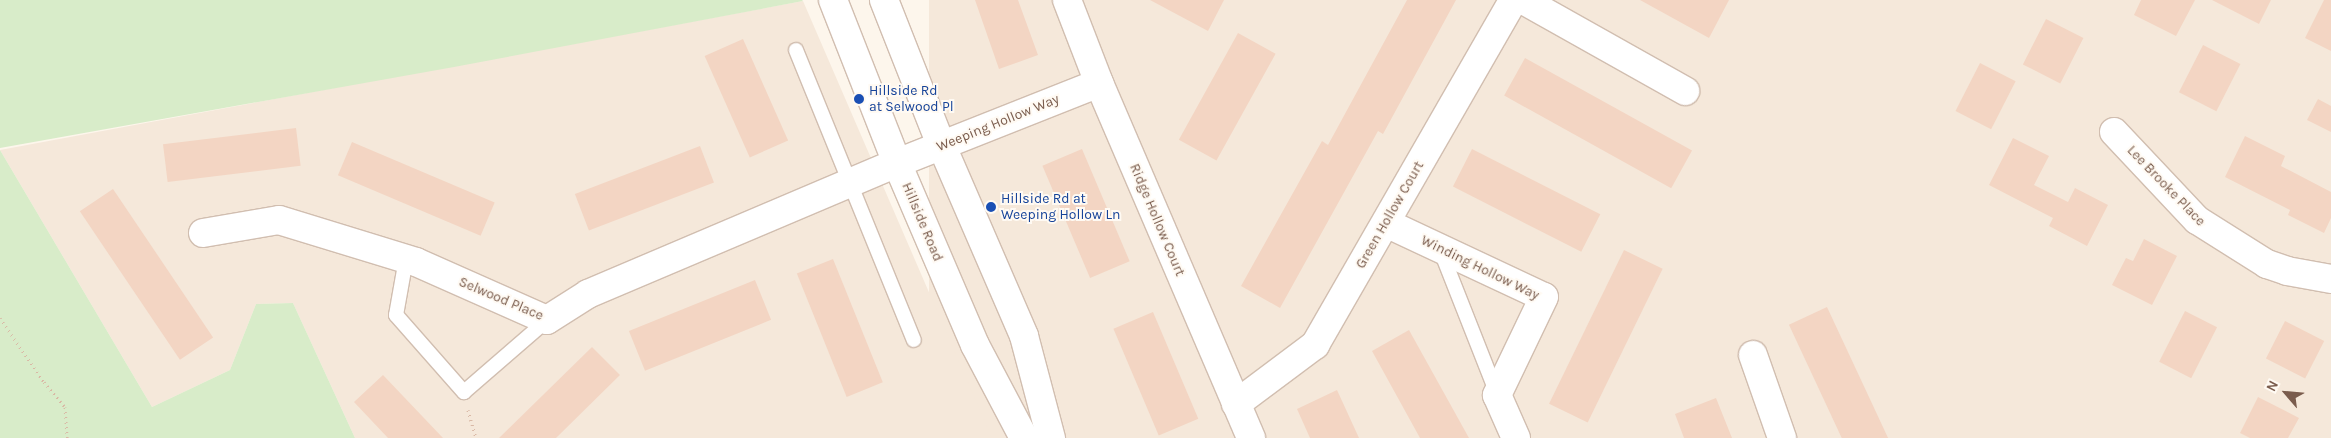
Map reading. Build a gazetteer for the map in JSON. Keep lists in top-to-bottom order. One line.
{"streets":{"street":["Weeping Hollow Way","Lee Brooke Place","Green Hollow Court","Ridge Hollow Court","Hillside Road","Winding Hollow Way","Selwood Place"]},"crossings":[["Weeping Hollow Way","Ridge Hollow Court"],["Weeping Hollow Way","Hillside Road"],["Weeping Hollow Way","Selwood Place"],["Green Hollow Court","Ridge Hollow Court"],["Green Hollow Court","Winding Hollow Way"],["Hillside Road","Selwood Place"]],"places":["Hillside Rd at Selwood Pl","Hillside Rd at Weeping Hollow Ln"],"north":"top left"}
